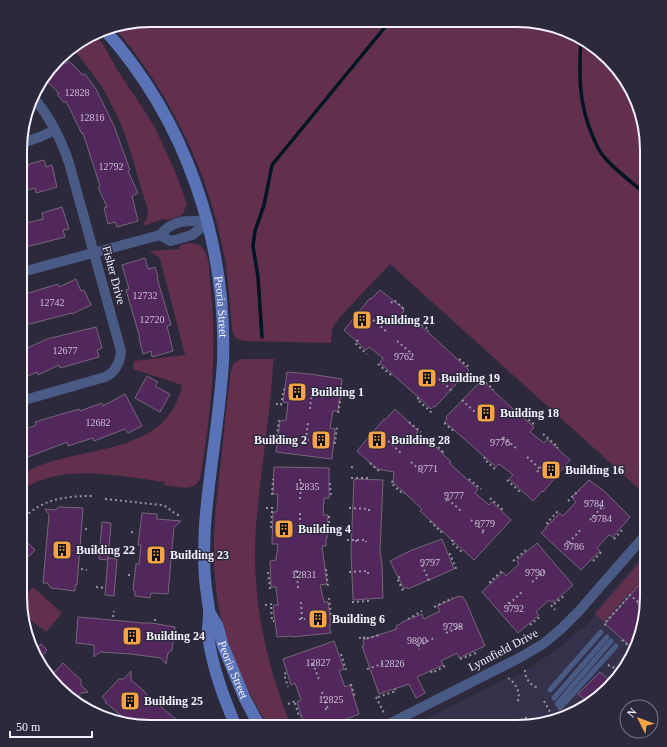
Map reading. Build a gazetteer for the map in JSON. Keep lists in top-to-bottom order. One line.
{"streets":{"main road":["Peoria Street"],"street":["Fisher Drive","Lynnfield Drive"]},"places":{"building":["Building 21","Building 19","Building 1","Building 18","Building 2","Building 28","Building 16","Building 4","Building 22","Building 23","Building 6","Building 24","Building 25"]},"house_numbers":["12828","12816","12792","12732","12742","12720","12677","9762","12682","9776","9771","12835","9777","9784","9784","9779","9786","9797","9790","12831","9792","9798","9800","12827","12826","12825"],"scale_bar":"50 m","north":"top left"}
